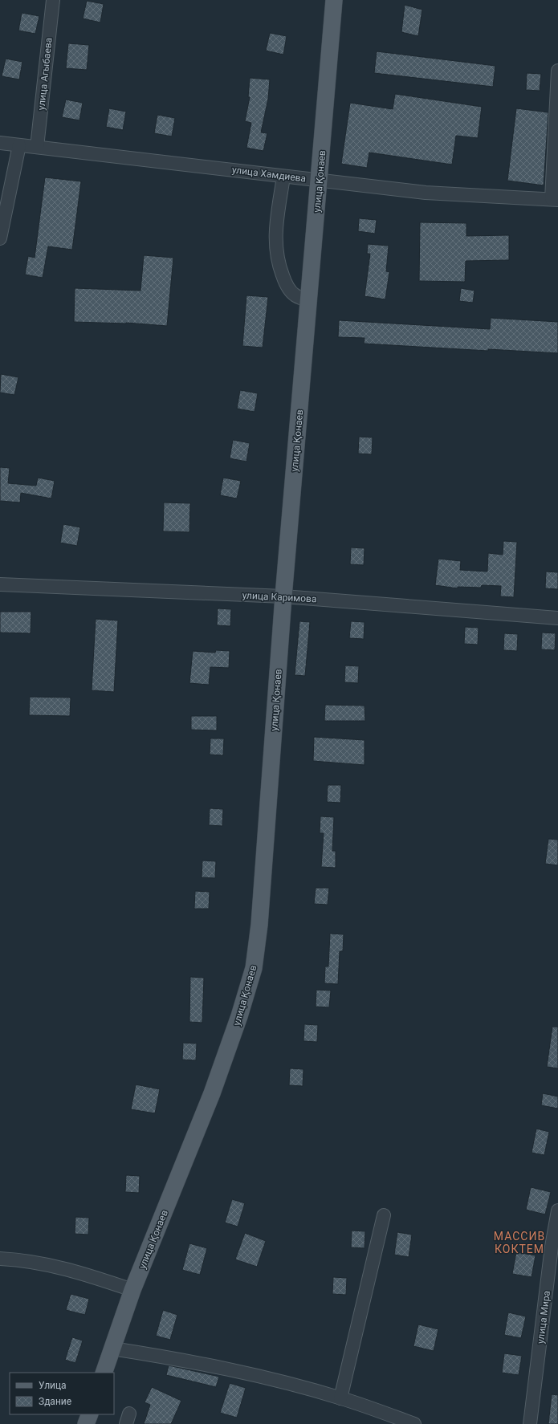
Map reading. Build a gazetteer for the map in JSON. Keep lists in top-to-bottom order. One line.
{"streets":{"main road":["улица Қонаев"],"street":["улица Агыбаева","улица Хамдиева","улица Каримова","улица Мира"]},"crossings":[["улица Агыбаева","улица Хамдиева"],["улица Хамдиева","улица Қонаев"],["улица Қонаев","улица Каримова"]],"districts":["МАССИВ КОКТЕМ"],"legend":["Улица","Здание"]}
